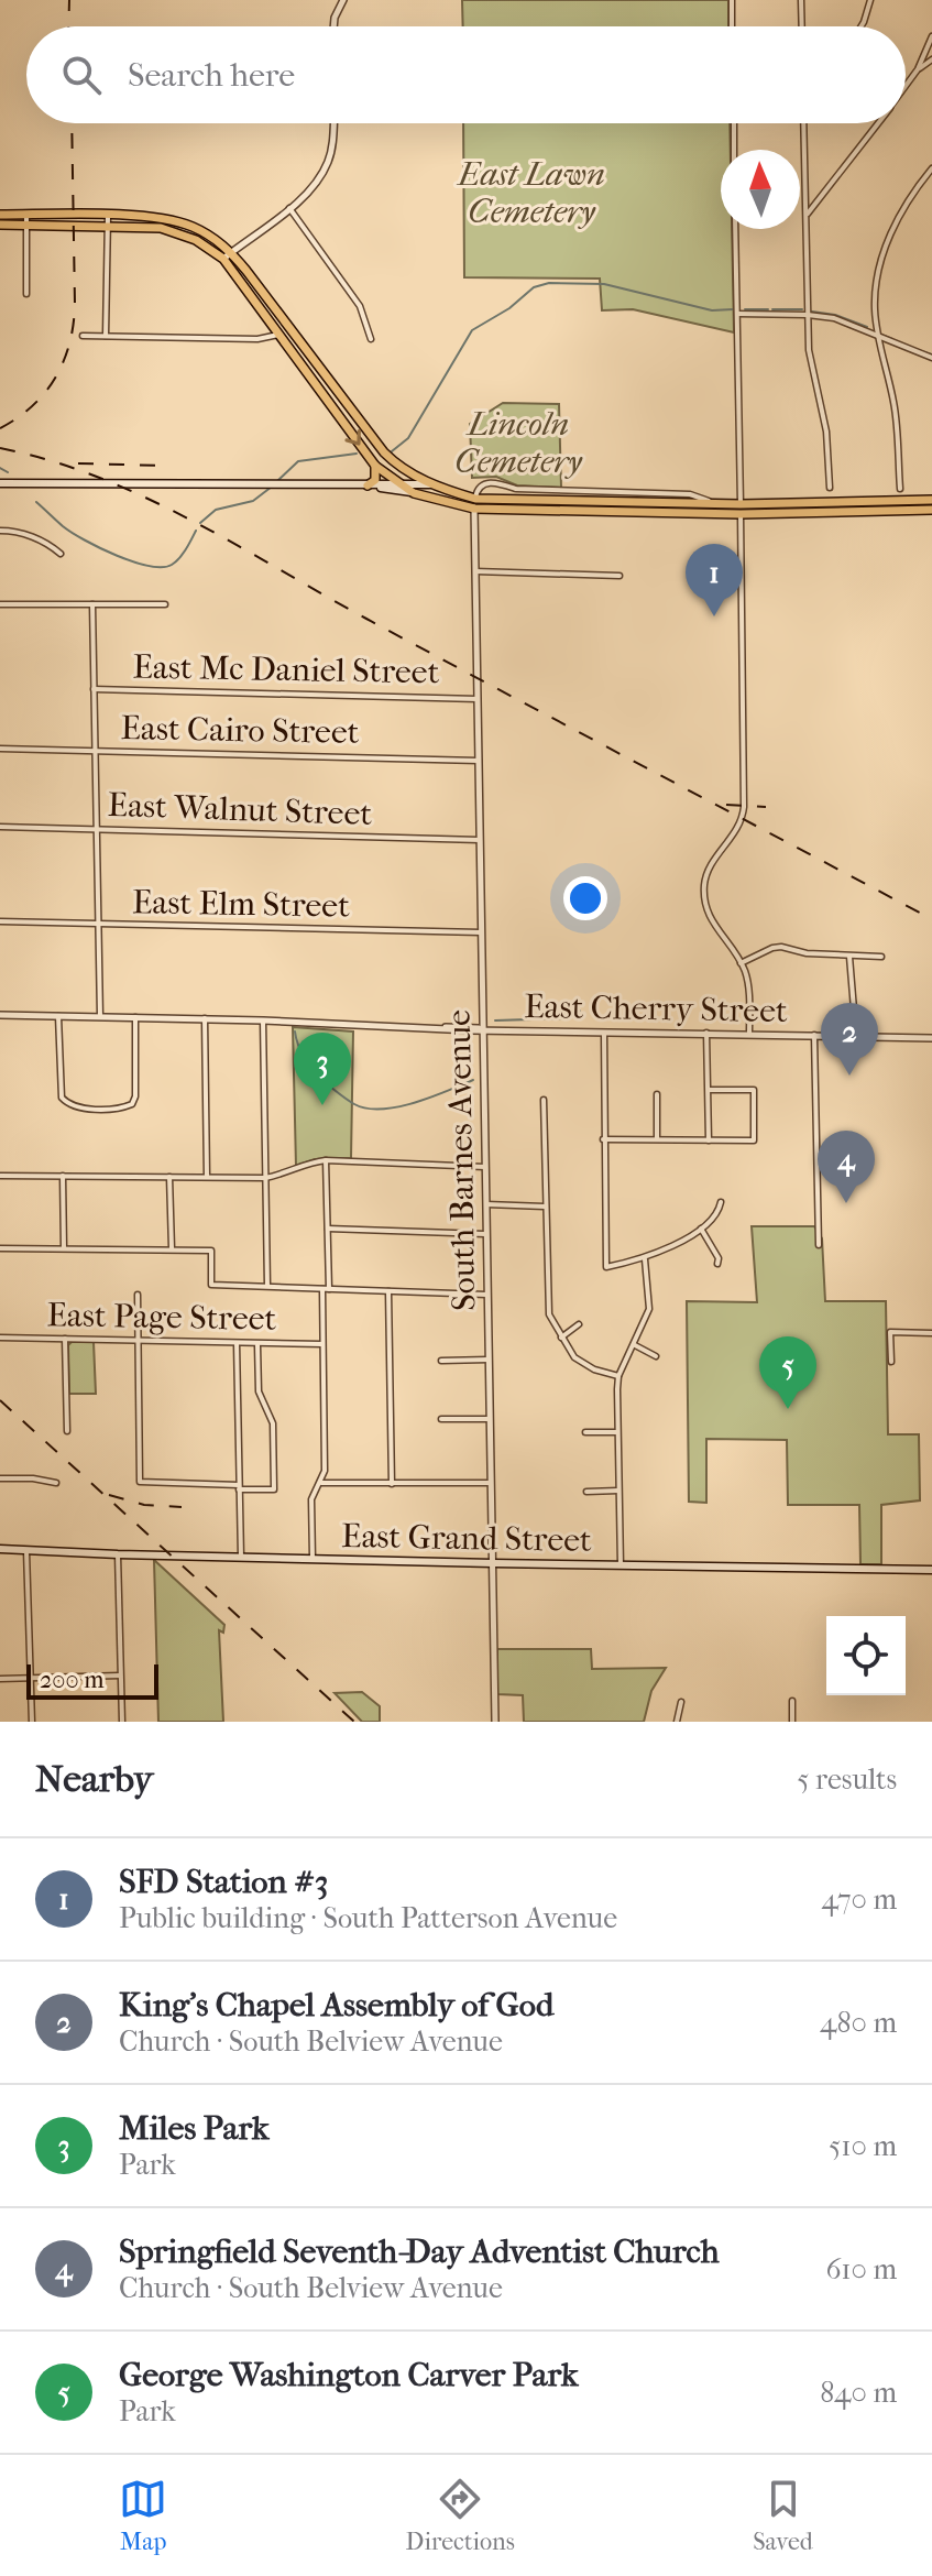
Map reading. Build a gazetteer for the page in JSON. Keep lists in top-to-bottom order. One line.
{"streets":{"main road":["East Grand Street"],"street":["East Mc Daniel Street","East Cairo Street","East Walnut Street","East Elm Street","East Cherry Street","South Barnes Avenue","East Page Street"]},"crossings":[["East Mc Daniel Street","South Barnes Avenue"],["East Cairo Street","South Barnes Avenue"],["East Walnut Street","South Barnes Avenue"],["East Elm Street","South Barnes Avenue"],["East Cherry Street","South Barnes Avenue"],["South Barnes Avenue","East Grand Street"]],"parks":["East Lawn Cemetery","Lincoln Cemetery"],"scale_bar":"200 m","north":"top","page":{"search":"Search here","pins":["1","2","3","4","5"],"scale":"200 m","heading":["Nearby","5 results"],"list":[{"mark":"1","name":"SFD Station #3","note":"Public building · South Patterson Avenue","value":"470 m"},{"mark":"2","name":"King's Chapel Assembly of God","note":"Church · South Belview Avenue","value":"480 m"},{"mark":"3","name":"Miles Park","note":"Park","value":"510 m"},{"mark":"4","name":"Springfield Seventh-Day Adventist Church","note":"Church · South Belview Avenue","value":"610 m"},{"mark":"5","name":"George Washington Carver Park","note":"Park","value":"840 m"}],"nav":["Map","Directions","Saved"]}}
